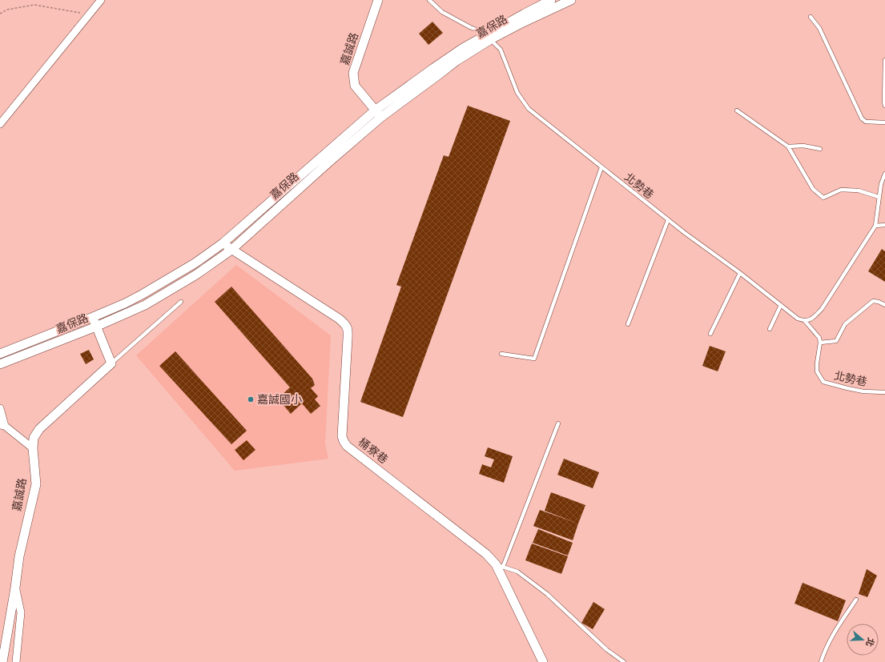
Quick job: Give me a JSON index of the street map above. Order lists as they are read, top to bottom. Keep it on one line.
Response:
{"streets":{"street":["嘉保路","嘉誠路","桶寮巷"],"lane":["北勢巷"]},"crossings":[["嘉保路","嘉誠路"],["嘉保路","北勢巷"],["嘉保路","桶寮巷"]],"places":["嘉誠國小"],"north":"right"}
